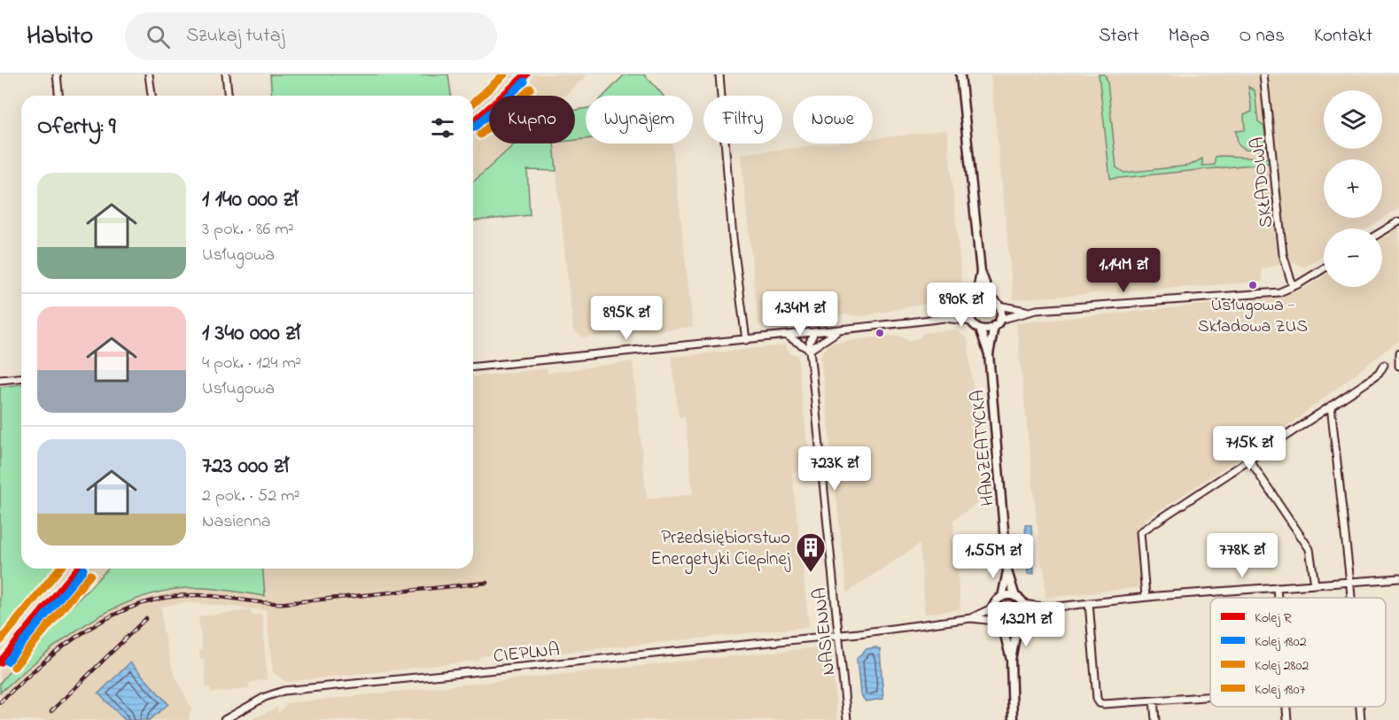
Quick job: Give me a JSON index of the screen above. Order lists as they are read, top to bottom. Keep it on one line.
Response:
{"streets":{"street":["SKŁADOWA","HANZEATYCKA","NASIENNA","CIEPLNA"]},"crossings":[["NASIENNA","CIEPLNA"]],"places":{"other":["Usługowa - Składowa ZUS"],"building":["Przedsiębiorstwo Energetyki Cieplnej"]},"lines":["rail line R","rail line 2802","rail line 1802","rail line 1807"],"legend":["Kolej R","Kolej 1802","Kolej 2802","Kolej 1807"],"page":{"header":"Habito","search":"Szukaj tutaj","nav":["Start","Mapa","O nas","Kontakt"],"map_buttons":["+","−"],"chip":["Kupno","Wynajem","Filtry","Nowe"],"heading":"Oferty: 9","list":[{"name":"1 140 000 zł","note":"3 pok. · 86 m² · Usługowa"},{"name":"1 340 000 zł","note":"4 pok. · 124 m² · Usługowa"},{"name":"723 000 zł","note":"2 pok. · 52 m² · Nasienna"}],"price":["1.14M zł","890K zł","1.34M zł","895K zł","715K zł","723K zł","778K zł","1.55M zł","1.32M zł"]}}
